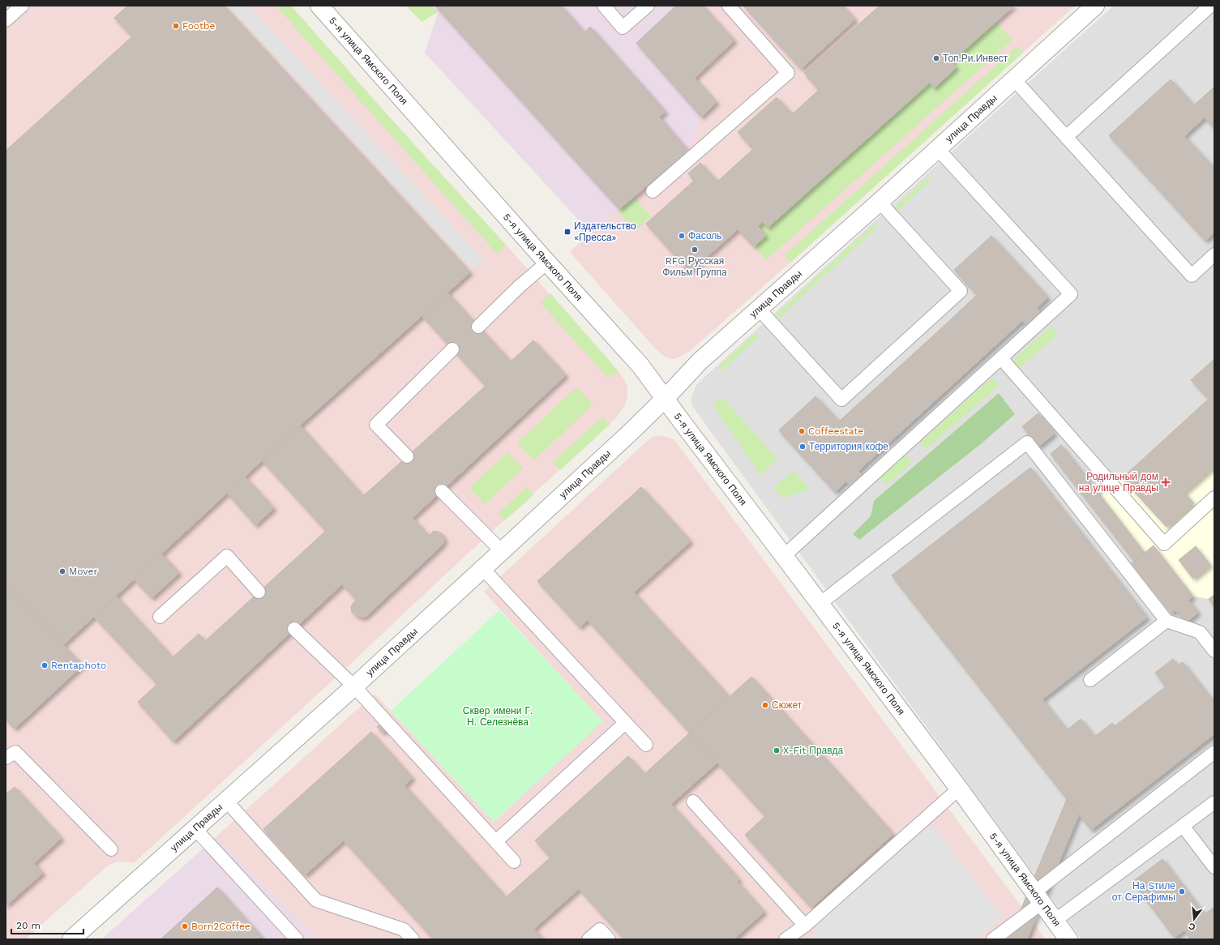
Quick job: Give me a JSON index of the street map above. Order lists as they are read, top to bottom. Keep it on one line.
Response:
{"streets":{"street":["5-я улица Ямского Поля","улица Правды"]},"crossings":[["5-я улица Ямского Поля","улица Правды"]],"parks":["Сквер имени Г. Н. Селезнёва"],"places":{"other":["Footbe","Топ.Ри.Инвест","Фасоль","RFG Русская Фильм Группа","Coffeestate","Территория кофе","Mover","Rentaphoto","Сюжет","X-Fit Правда","На Sтиле от Серафимы","Born2Coffee"],"transit":["Издательство «Пресса»"],"health":["Родильный дом на улице Правды"]},"scale_bar":"20 m","north":"bottom"}
